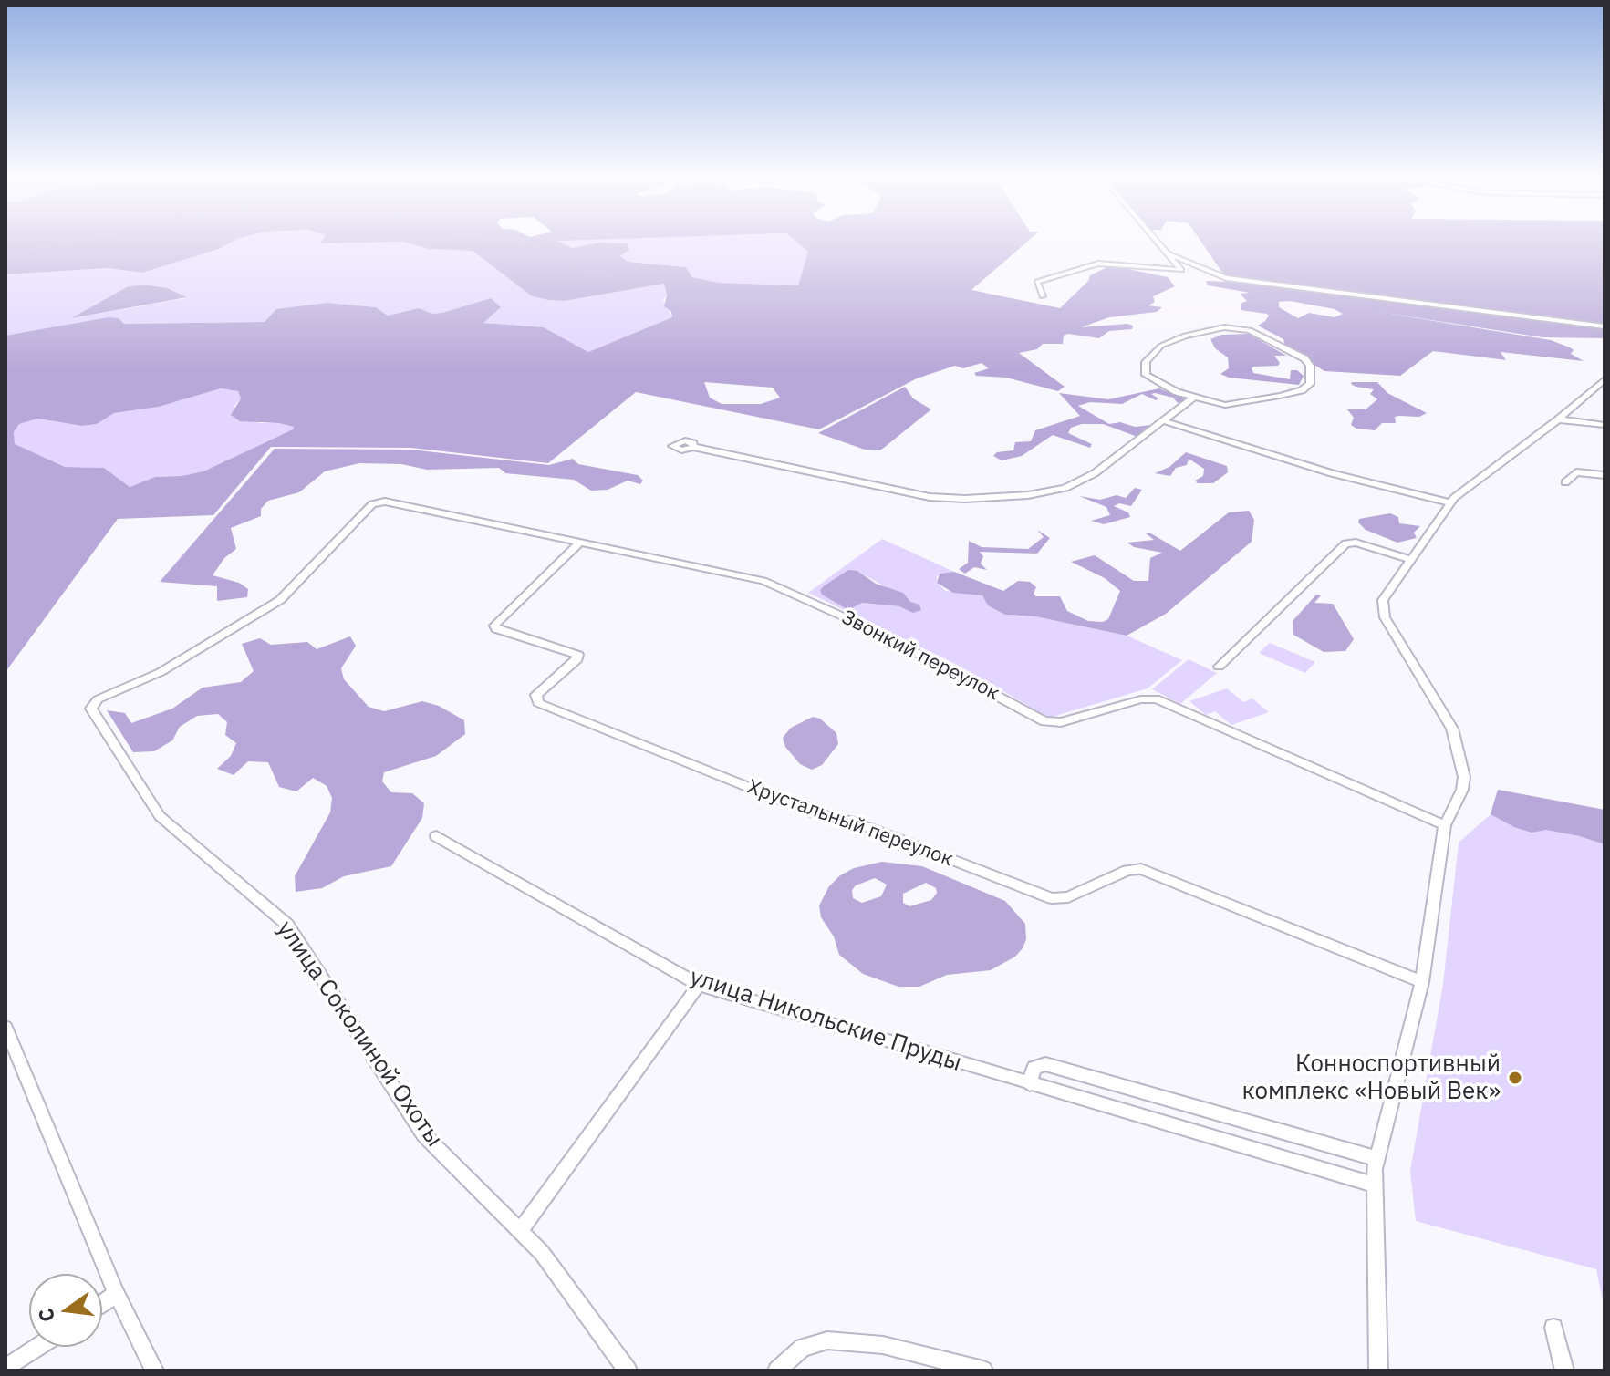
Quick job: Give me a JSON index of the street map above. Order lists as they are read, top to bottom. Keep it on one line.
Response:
{"streets":{"street":["Звонкий переулок","Хрустальный переулок","улица Никольские Пруды","улица Соколиной Охоты"]},"crossings":[["Звонкий переулок","Хрустальный переулок"],["Звонкий переулок","улица Соколиной Охоты"]],"places":["Конноспортивный комплекс «Новый Век»"],"north":"left"}
